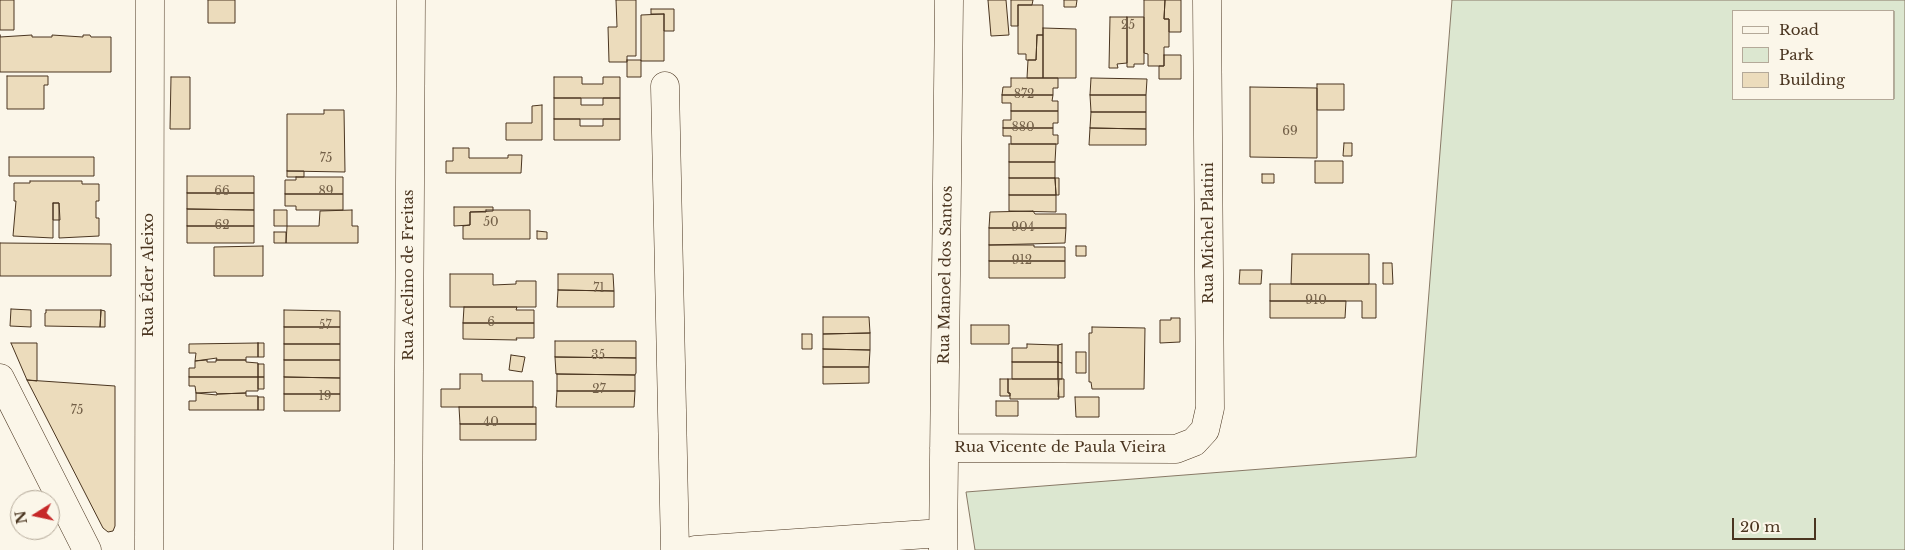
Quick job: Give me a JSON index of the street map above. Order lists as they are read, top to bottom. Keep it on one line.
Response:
{"streets":{"street":["Rua Michel Platini","Rua Éder Aleixo","Rua Acelino de Freitas","Rua Manoel dos Santos","Rua Vicente de Paula Vieira"]},"crossings":[["Rua Michel Platini","Rua Vicente de Paula Vieira"],["Rua Manoel dos Santos","Rua Vicente de Paula Vieira"]],"house_numbers":["25","872","880","69","75","66","89","50","62","904","912","71","910","6","57","35","27","19","75","40"],"legend":["Road","Park","Building"],"scale_bar":"20 m","north":"left"}
